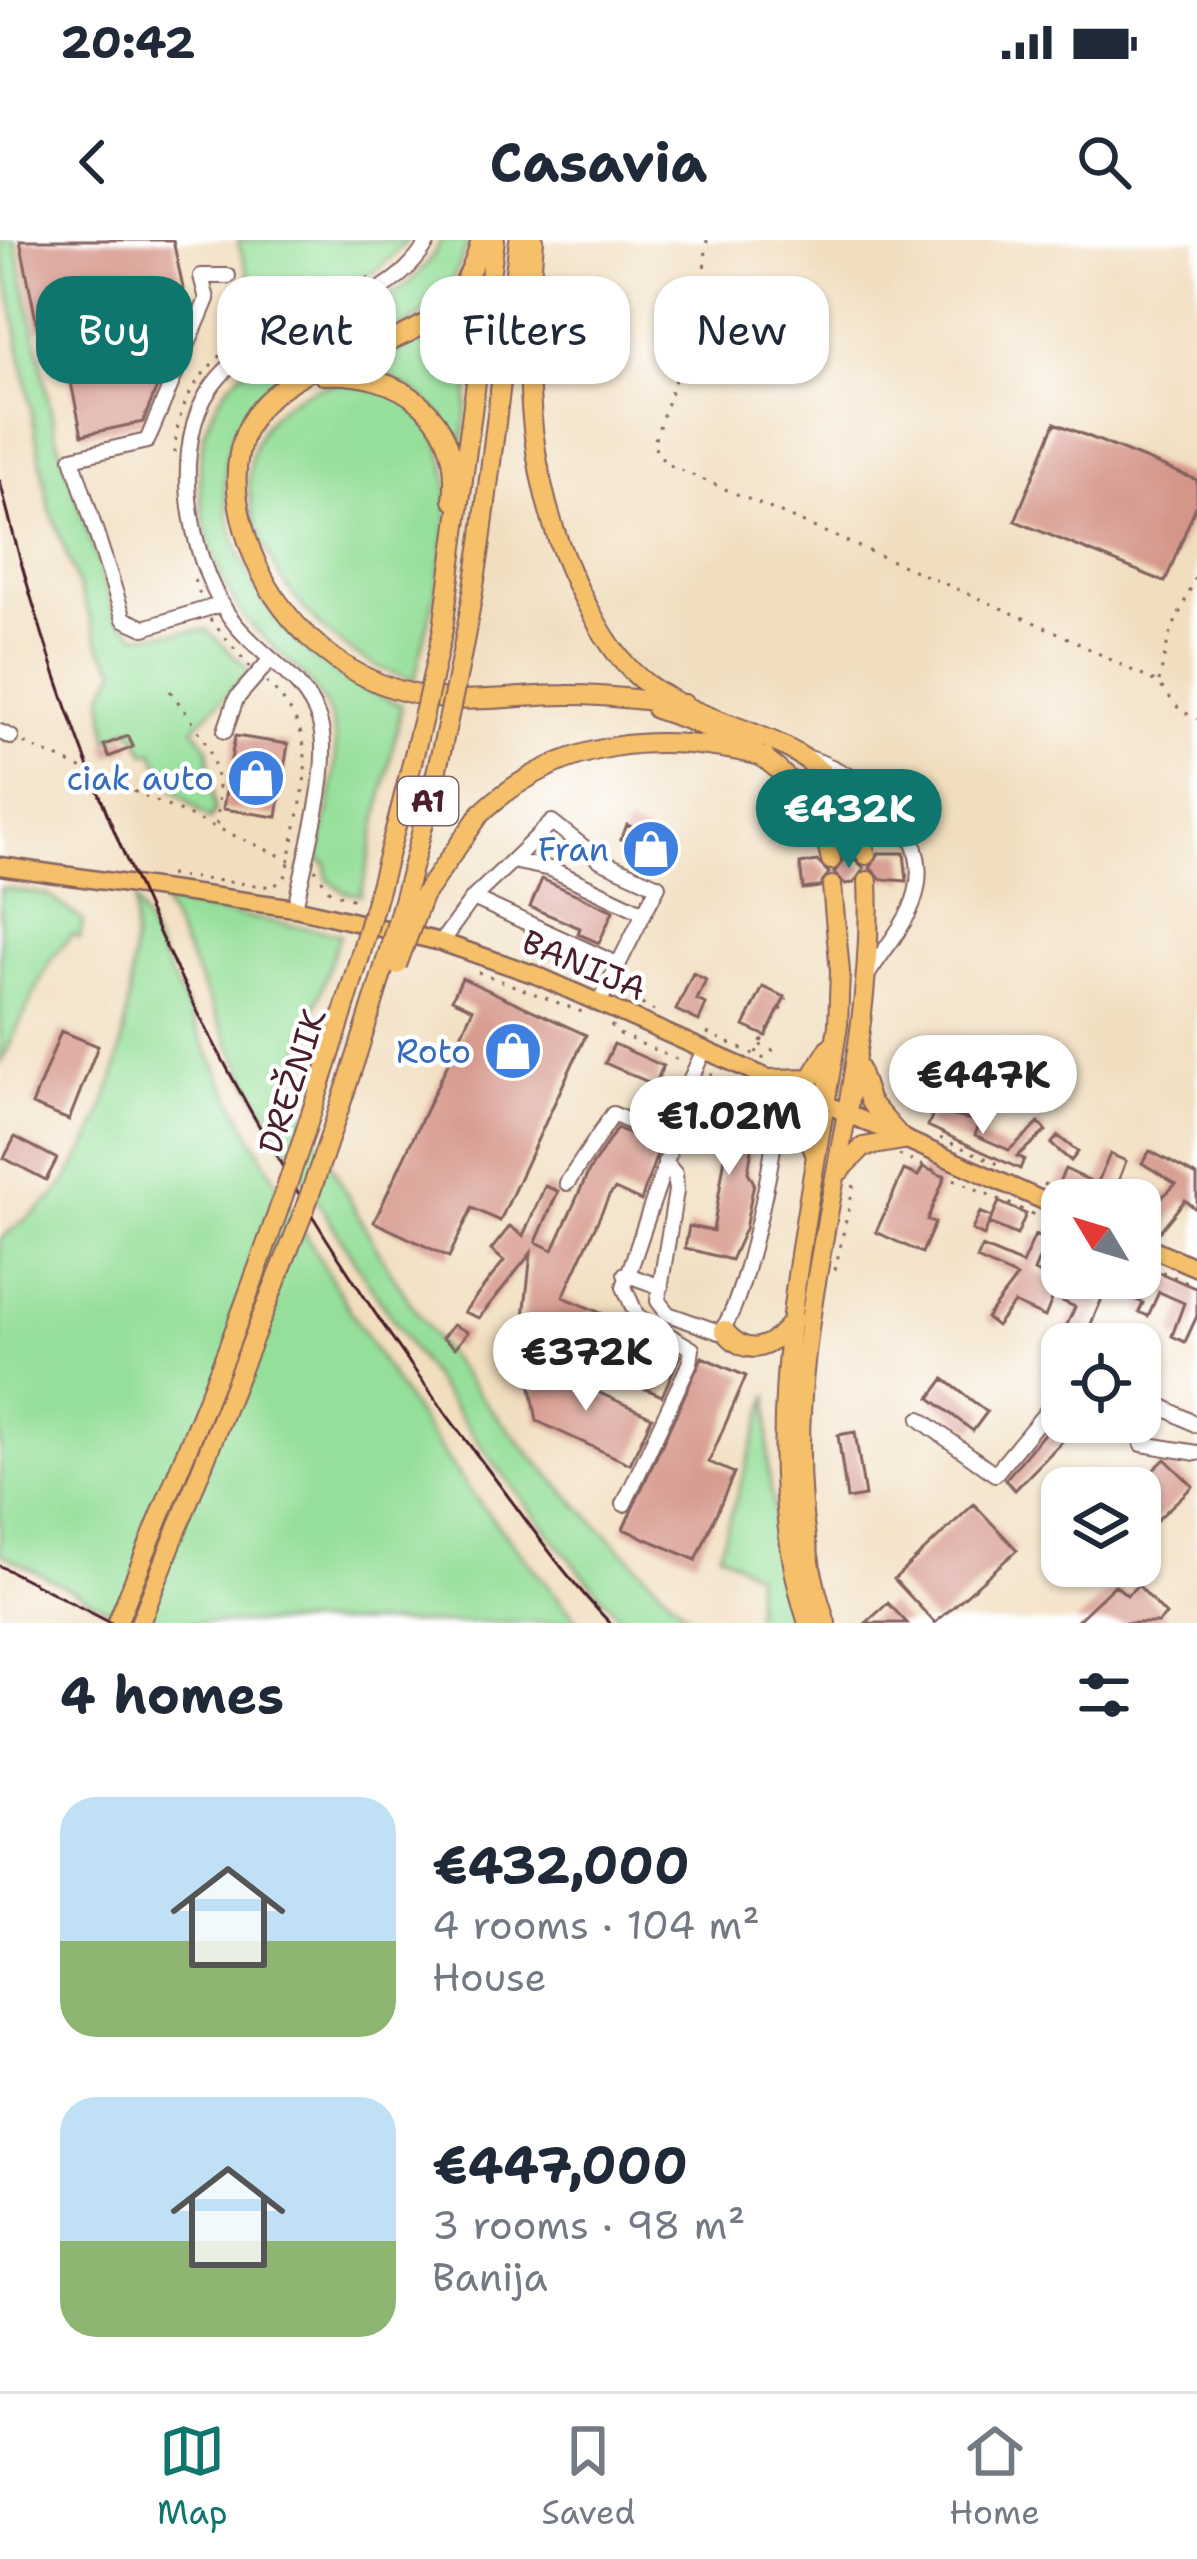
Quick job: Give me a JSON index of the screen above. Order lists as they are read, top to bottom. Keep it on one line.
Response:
{"streets":{"highway":["A1","DREŽNIK"],"main road":["BANIJA"]},"crossings":[["A1","DREŽNIK"]],"places":{"shop":["ciak auto","Fran","Roto"]},"north":"top left","page":{"status":"20:42","header":"Casavia","chip":["Buy","Rent","Filters","New"],"price":["€432K","€447K","€1.02M","€372K"],"heading":"4 homes","list":[{"name":"€432,000","note":"4 rooms · 104 m² · House"},{"name":"€447,000","note":"3 rooms · 98 m² · Banija"}],"tabs":["Map","Saved","Home"]}}
